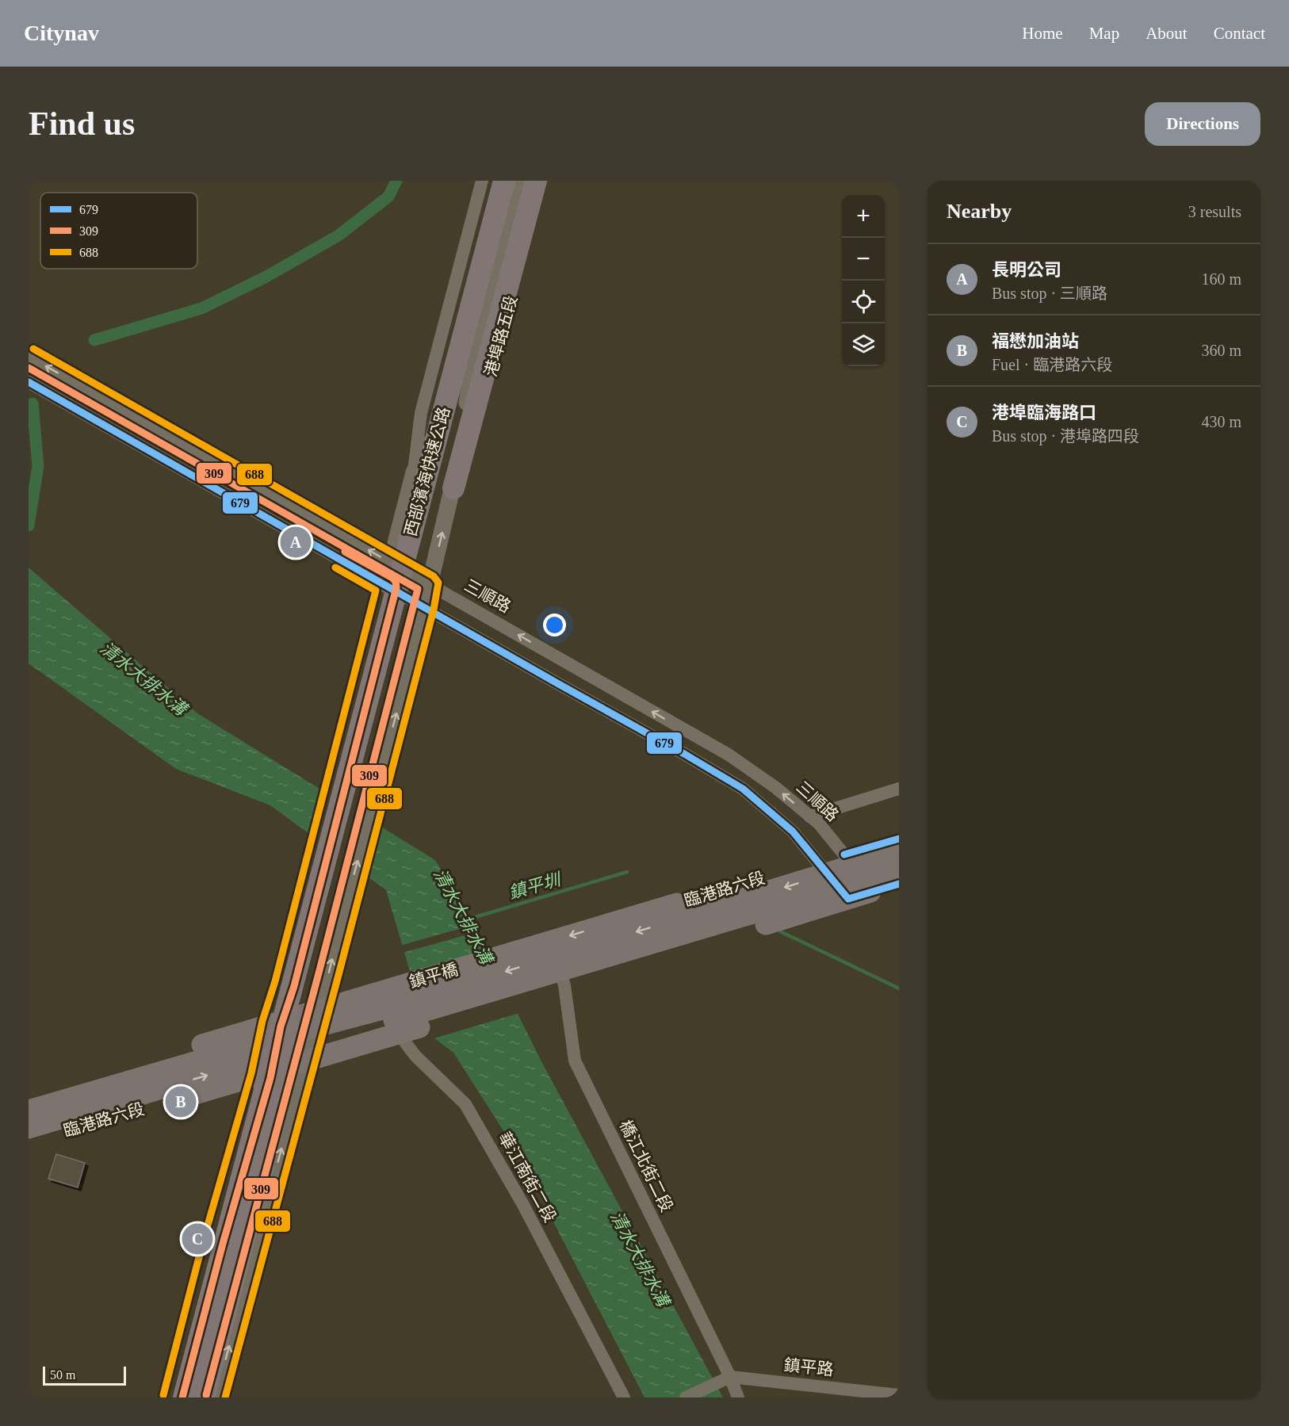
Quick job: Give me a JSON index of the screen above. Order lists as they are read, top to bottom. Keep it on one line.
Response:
{"streets":{"highway":["西部濱海快速公路"],"main road":["臨港路六段","鎮平橋"],"street":["港埠路五段","三順路","橋江北街二段","華江南街二段","鎮平路"]},"crossings":[["港埠路五段","西部濱海快速公路"],["港埠路五段","三順路"],["港埠路五段","臨港路六段"],["三順路","臨港路六段"],["臨港路六段","鎮平橋"],["臨港路六段","橋江北街二段"],["臨港路六段","華江南街二段"],["鎮平橋","橋江北街二段"],["鎮平橋","華江南街二段"],["橋江北街二段","鎮平路"]],"water":["清水大排水溝","鎮平圳"],"lines":["transit line 688","transit line 309","transit line 679"],"legend":["679","309","688"],"scale_bar":"50 m","page":{"header":"Citynav","nav":["Home","Map","About","Contact"],"buttons":"Directions","title":"Find us","heading":["Nearby","3 results"],"map_buttons":["+","−"],"list":[{"mark":"A","name":"長明公司","note":"Bus stop · 三順路","value":"160 m"},{"mark":"B","name":"福懋加油站","note":"Fuel · 臨港路六段","value":"360 m"},{"mark":"C","name":"港埠臨海路口","note":"Bus stop · 港埠路四段","value":"430 m"}],"pins":["A","B","C"],"scale":"50 m"}}
